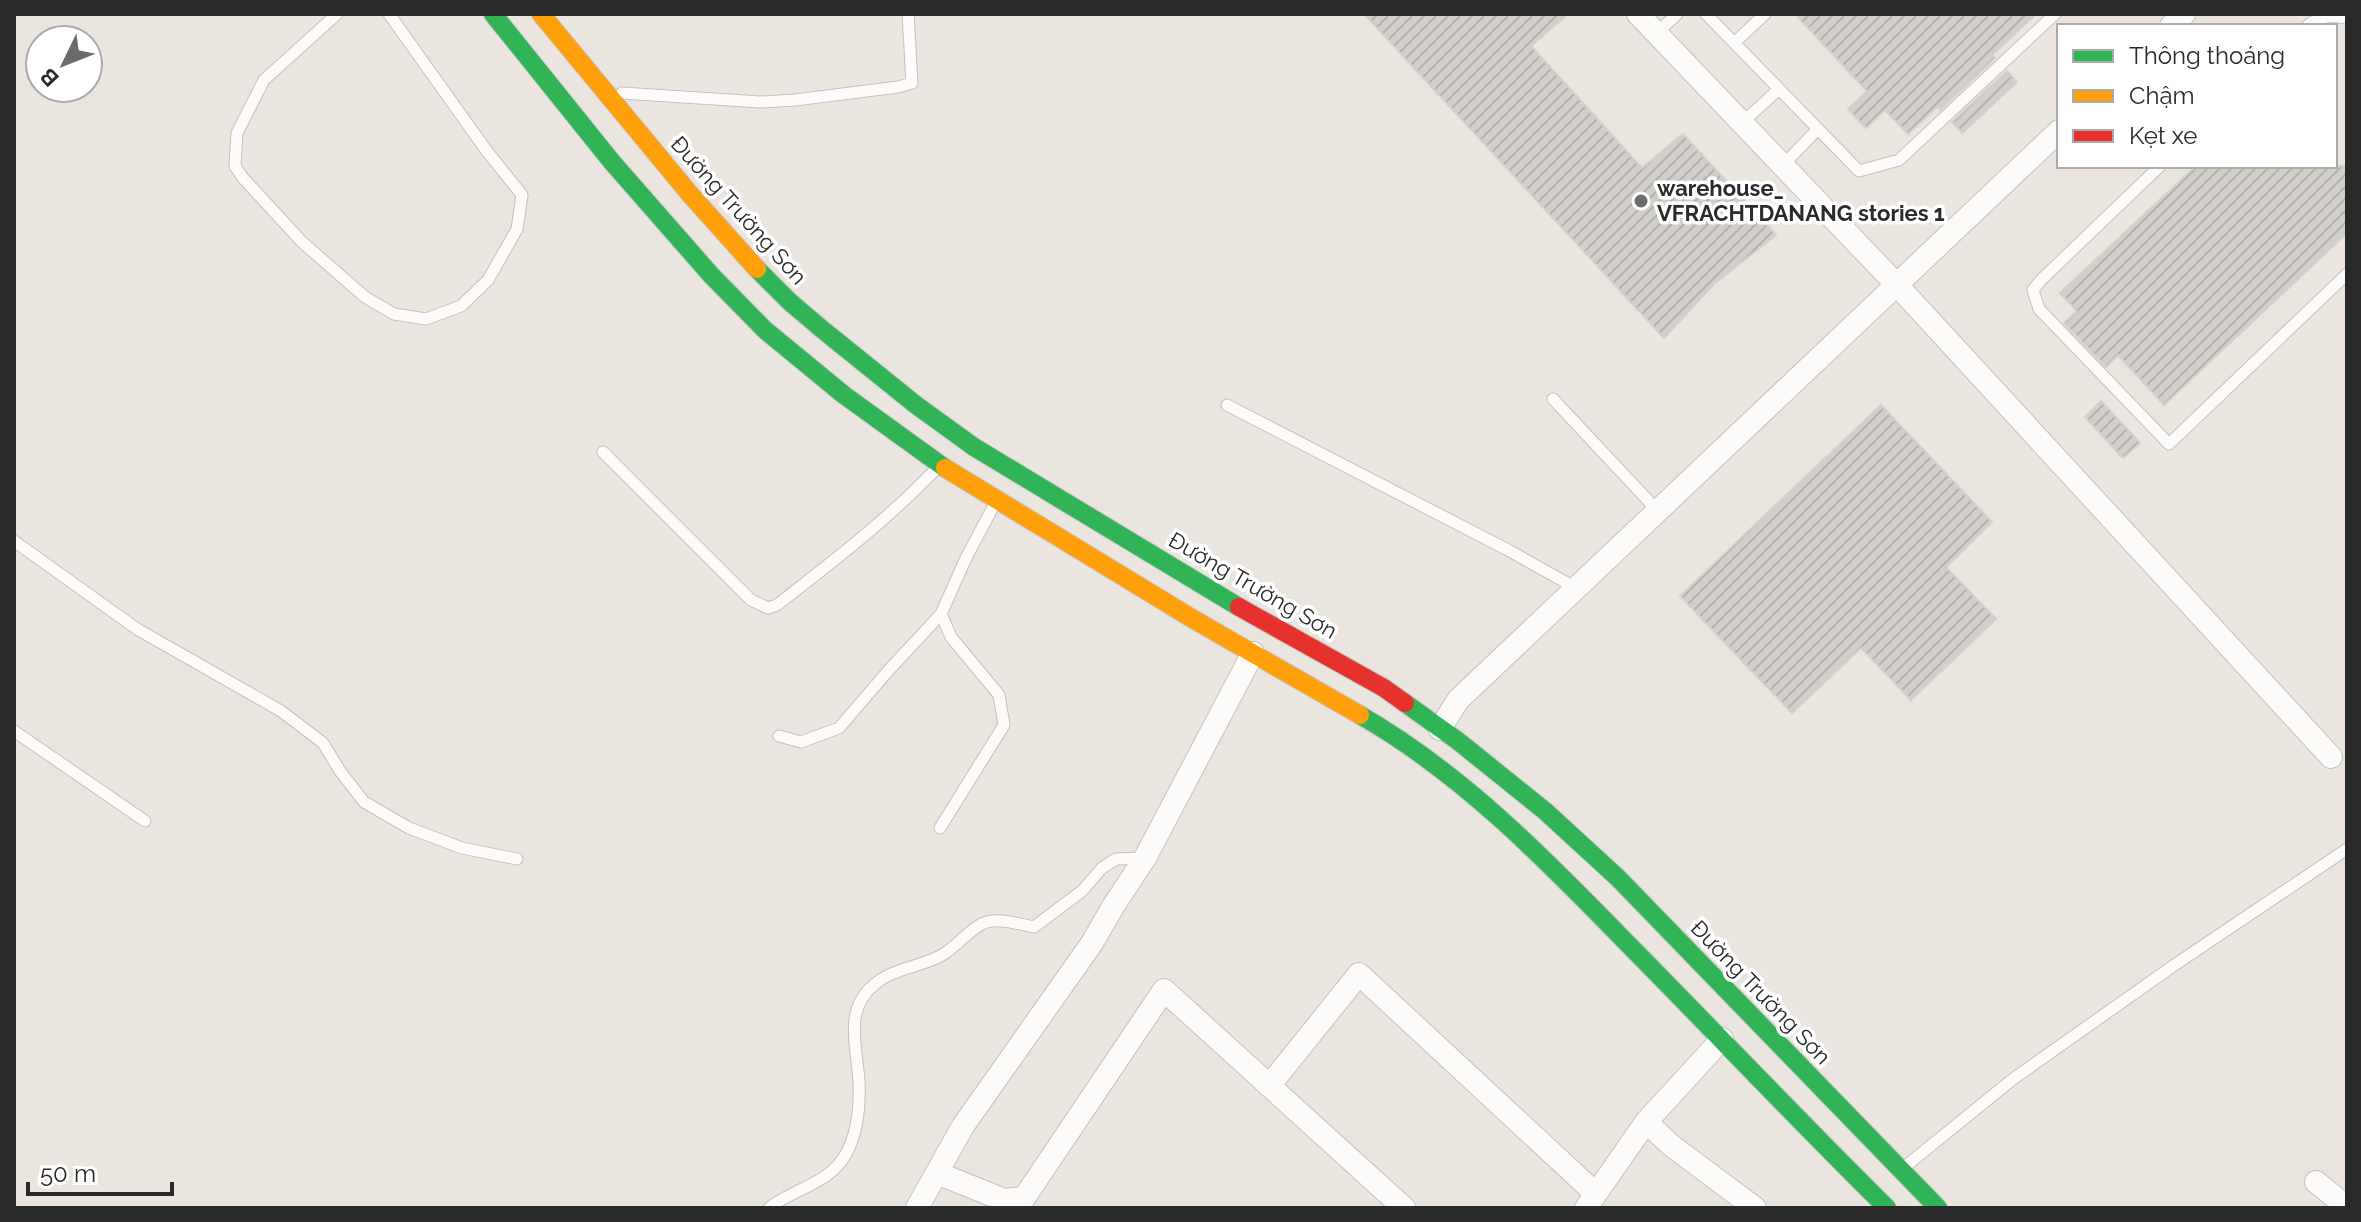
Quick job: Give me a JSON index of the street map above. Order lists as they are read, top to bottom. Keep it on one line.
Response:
{"streets":{"highway":["Đường Trường Sơn"]},"places":["warehouse_ VFRACHTDANANG stories 1"],"legend":["Thông thoáng","Chậm","Kẹt xe"],"scale_bar":"50 m","north":"bottom left"}
